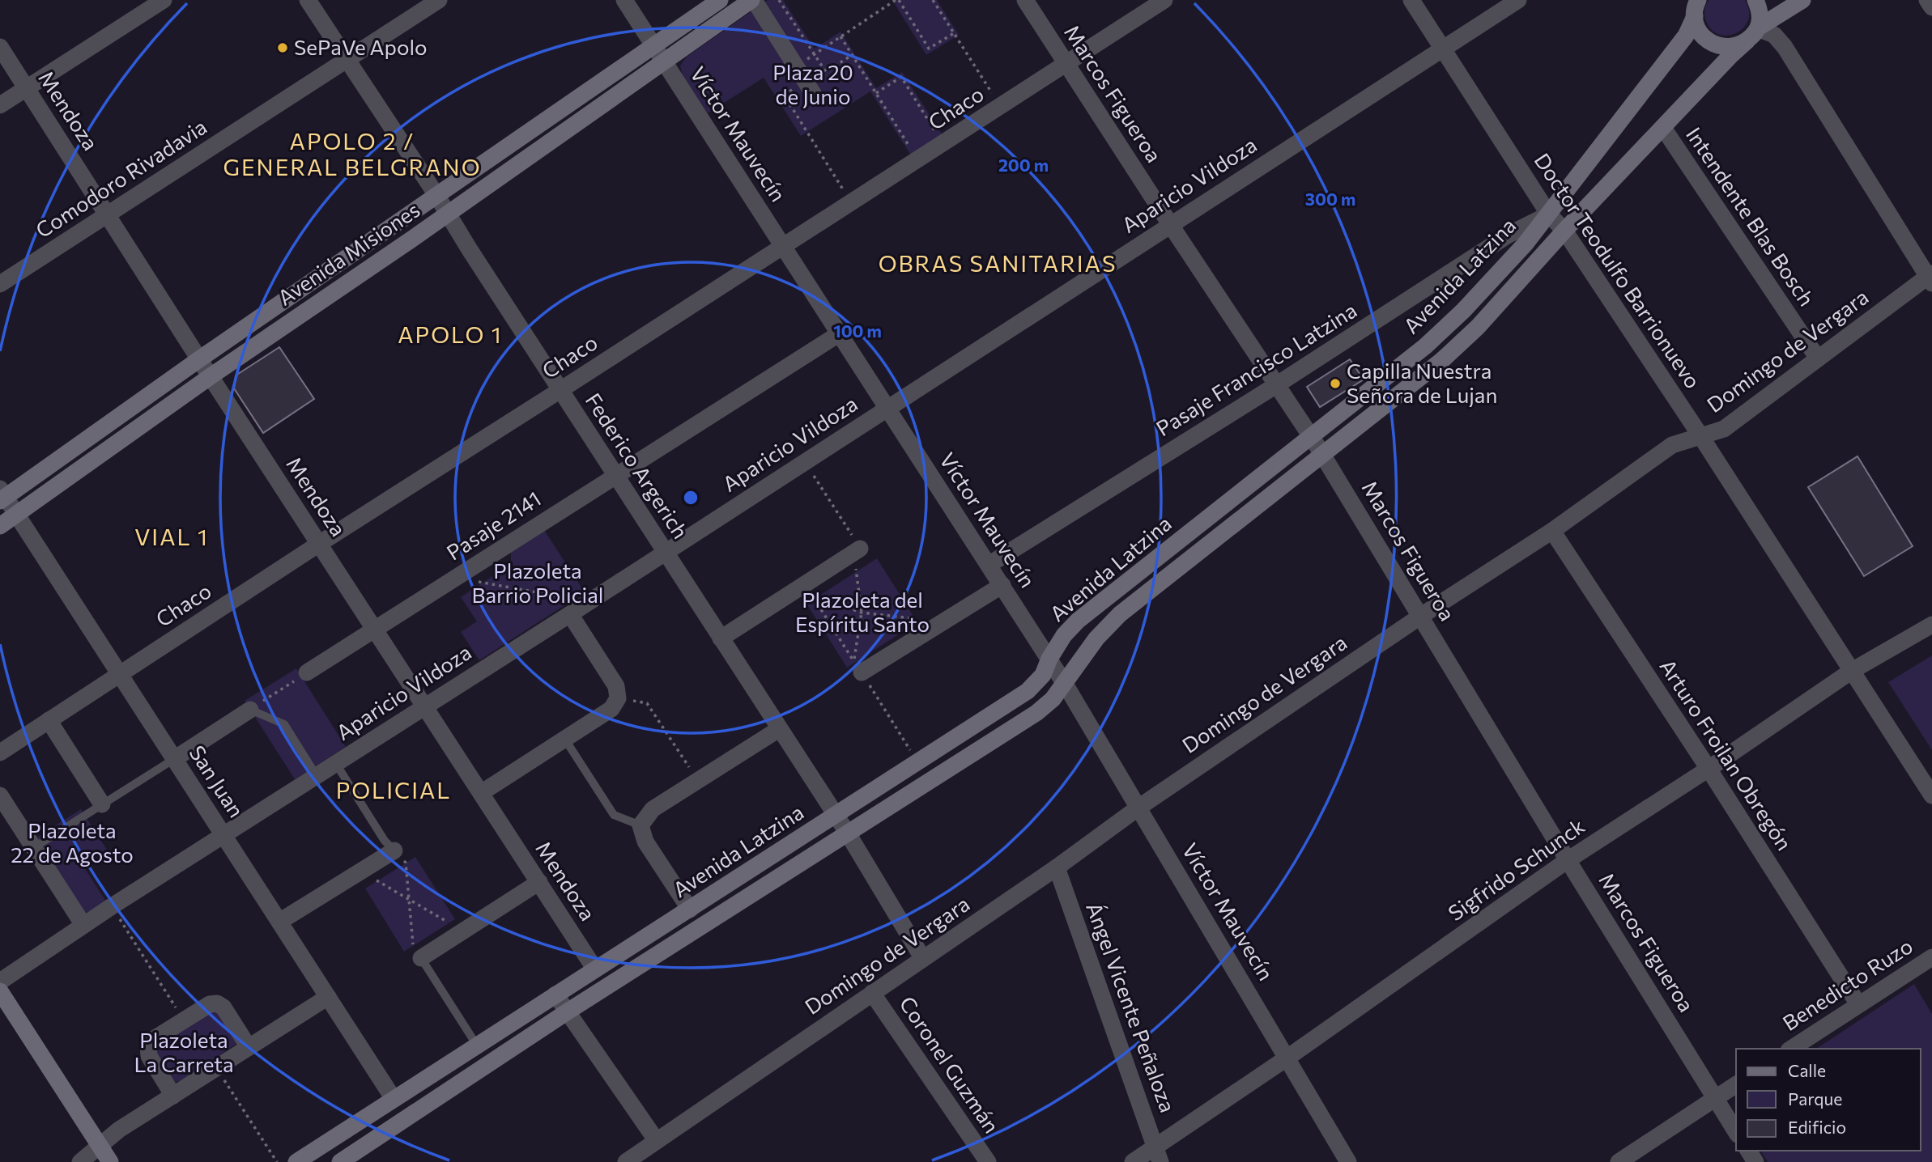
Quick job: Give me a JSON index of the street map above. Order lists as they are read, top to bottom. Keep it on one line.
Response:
{"streets":{"street":["Marcos Figueroa","Chaco","Mendoza","Víctor Mauvecín","Comodoro Rivadavia","Aparicio Vildoza","Intendente Blas Bosch","Avenida Misiones","Doctor Teodulfo Barrionuevo","Avenida Latzina","Domingo de Vergara","Pasaje Francisco Latzina","Federico Argerich","Pasaje 2141","Arturo Froilan Obregón","San Juan","Sigfrido Schunck","Benedicto Ruzo","Ángel Vicente Peñaloza","Coronel Guzmán"]},"crossings":[["Marcos Figueroa","Chaco"],["Marcos Figueroa","Aparicio Vildoza"],["Marcos Figueroa","Avenida Latzina"],["Marcos Figueroa","Domingo de Vergara"],["Marcos Figueroa","Pasaje Francisco Latzina"],["Marcos Figueroa","Sigfrido Schunck"],["Chaco","Mendoza"],["Chaco","Víctor Mauvecín"],["Chaco","Federico Argerich"],["Chaco","San Juan"],["Mendoza","Comodoro Rivadavia"],["Mendoza","Aparicio Vildoza"],["Mendoza","Avenida Misiones"],["Mendoza","Avenida Latzina"],["Mendoza","Pasaje 2141"],["Víctor Mauvecín","Aparicio Vildoza"],["Víctor Mauvecín","Avenida Misiones"],["Víctor Mauvecín","Avenida Latzina"],["Víctor Mauvecín","Domingo de Vergara"],["Víctor Mauvecín","Pasaje Francisco Latzina"],["Víctor Mauvecín","Pasaje 2141"],["Víctor Mauvecín","Sigfrido Schunck"],["Comodoro Rivadavia","Federico Argerich"],["Aparicio Vildoza","Doctor Teodulfo Barrionuevo"],["Aparicio Vildoza","Federico Argerich"],["Aparicio Vildoza","San Juan"],["Intendente Blas Bosch","Avenida Latzina"],["Intendente Blas Bosch","Domingo de Vergara"],["Avenida Misiones","Federico Argerich"],["Avenida Misiones","San Juan"],["Doctor Teodulfo Barrionuevo","Avenida Latzina"],["Doctor Teodulfo Barrionuevo","Domingo de Vergara"],["Doctor Teodulfo Barrionuevo","Pasaje Francisco Latzina"],["Doctor Teodulfo Barrionuevo","Sigfrido Schunck"],["Avenida Latzina","Pasaje Francisco Latzina"],["Avenida Latzina","Federico Argerich"],["Avenida Latzina","San Juan"],["Domingo de Vergara","Federico Argerich"],["Domingo de Vergara","Arturo Froilan Obregón"],["Domingo de Vergara","Ángel Vicente Peñaloza"],["Domingo de Vergara","Coronel Guzmán"],["Federico Argerich","Pasaje 2141"],["Arturo Froilan Obregón","Sigfrido Schunck"],["Arturo Froilan Obregón","Benedicto Ruzo"],["Sigfrido Schunck","Ángel Vicente Peñaloza"]],"districts":["APOLO 2 / GENERAL BELGRANO","OBRAS SANITARIAS","APOLO 1","VIAL 1","POLICIAL"],"parks":["Plaza 20 de Junio","Plazoleta Barrio Policial","Plazoleta del Espíritu Santo","Plazoleta 22 de Agosto","Plazoleta La Carreta"],"places":["SePaVe Apolo","Capilla Nuestra Señora de Lujan"],"legend":["Calle","Parque","Edificio"],"rings":["200 m","300 m","100 m"]}
